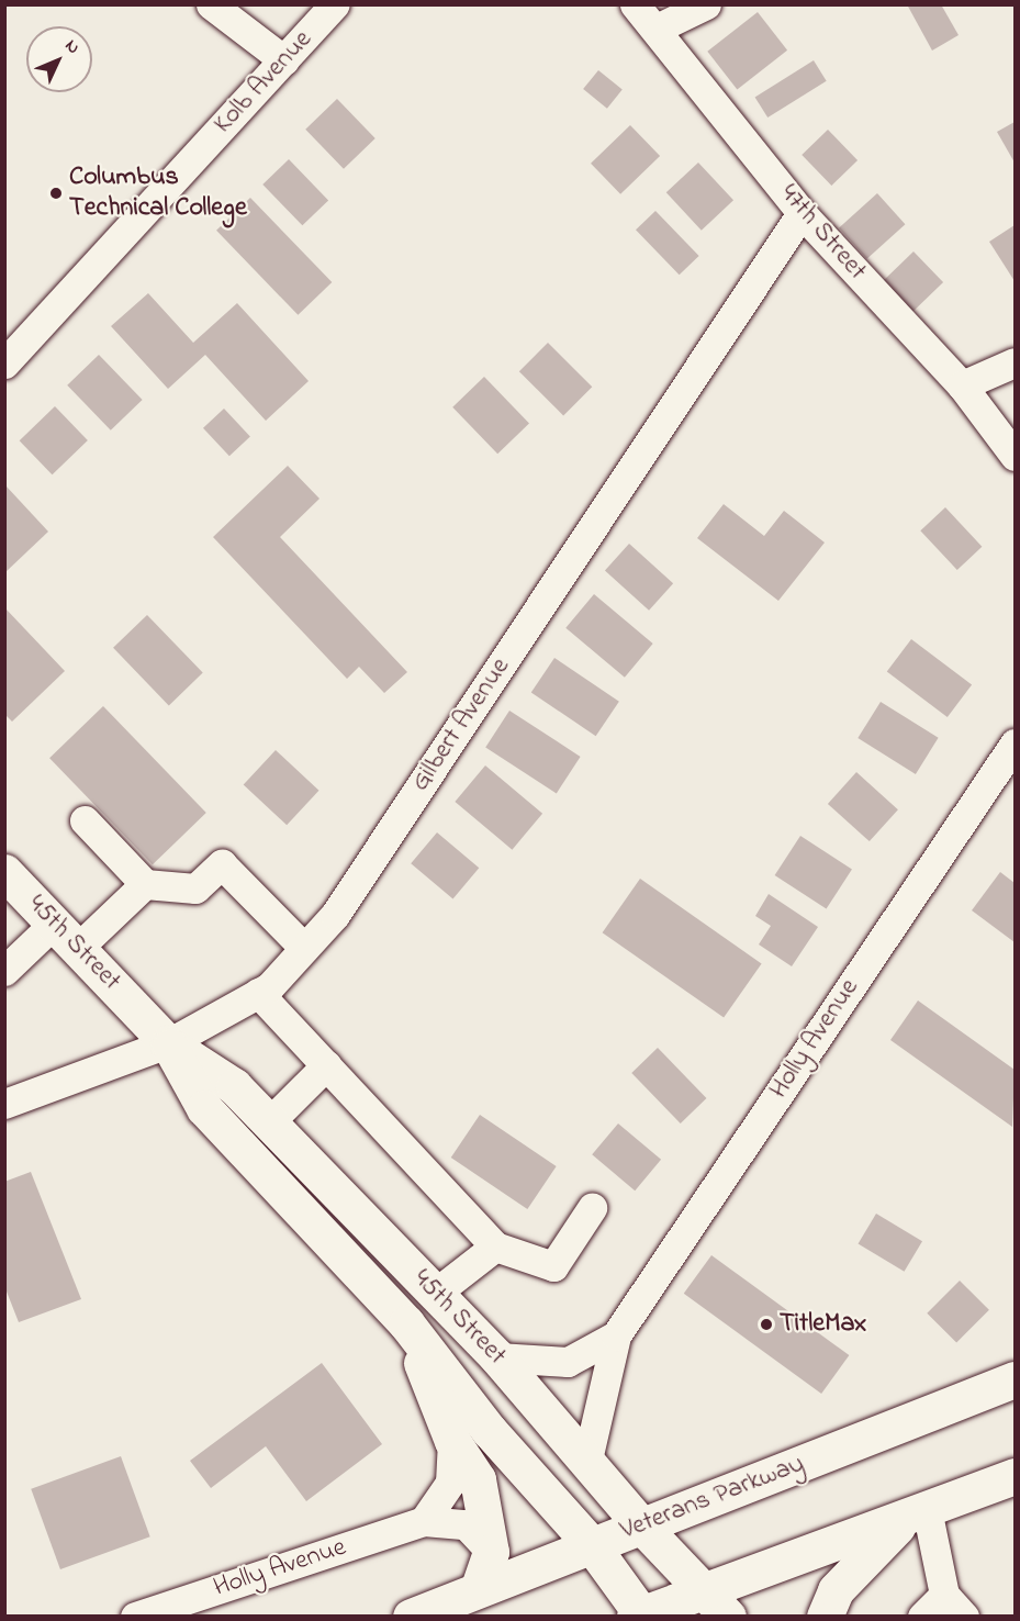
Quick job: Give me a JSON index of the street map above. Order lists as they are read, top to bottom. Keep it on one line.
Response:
{"streets":{"main road":["45th Street","Veterans Parkway"],"street":["Kolb Avenue","47th Street","Gilbert Avenue","Holly Avenue"]},"crossings":[["47th Street","Gilbert Avenue"],["Gilbert Avenue","45th Street"],["45th Street","Holly Avenue"],["45th Street","Veterans Parkway"]],"places":["Columbus Technical College","TitleMax"],"north":"top right"}
